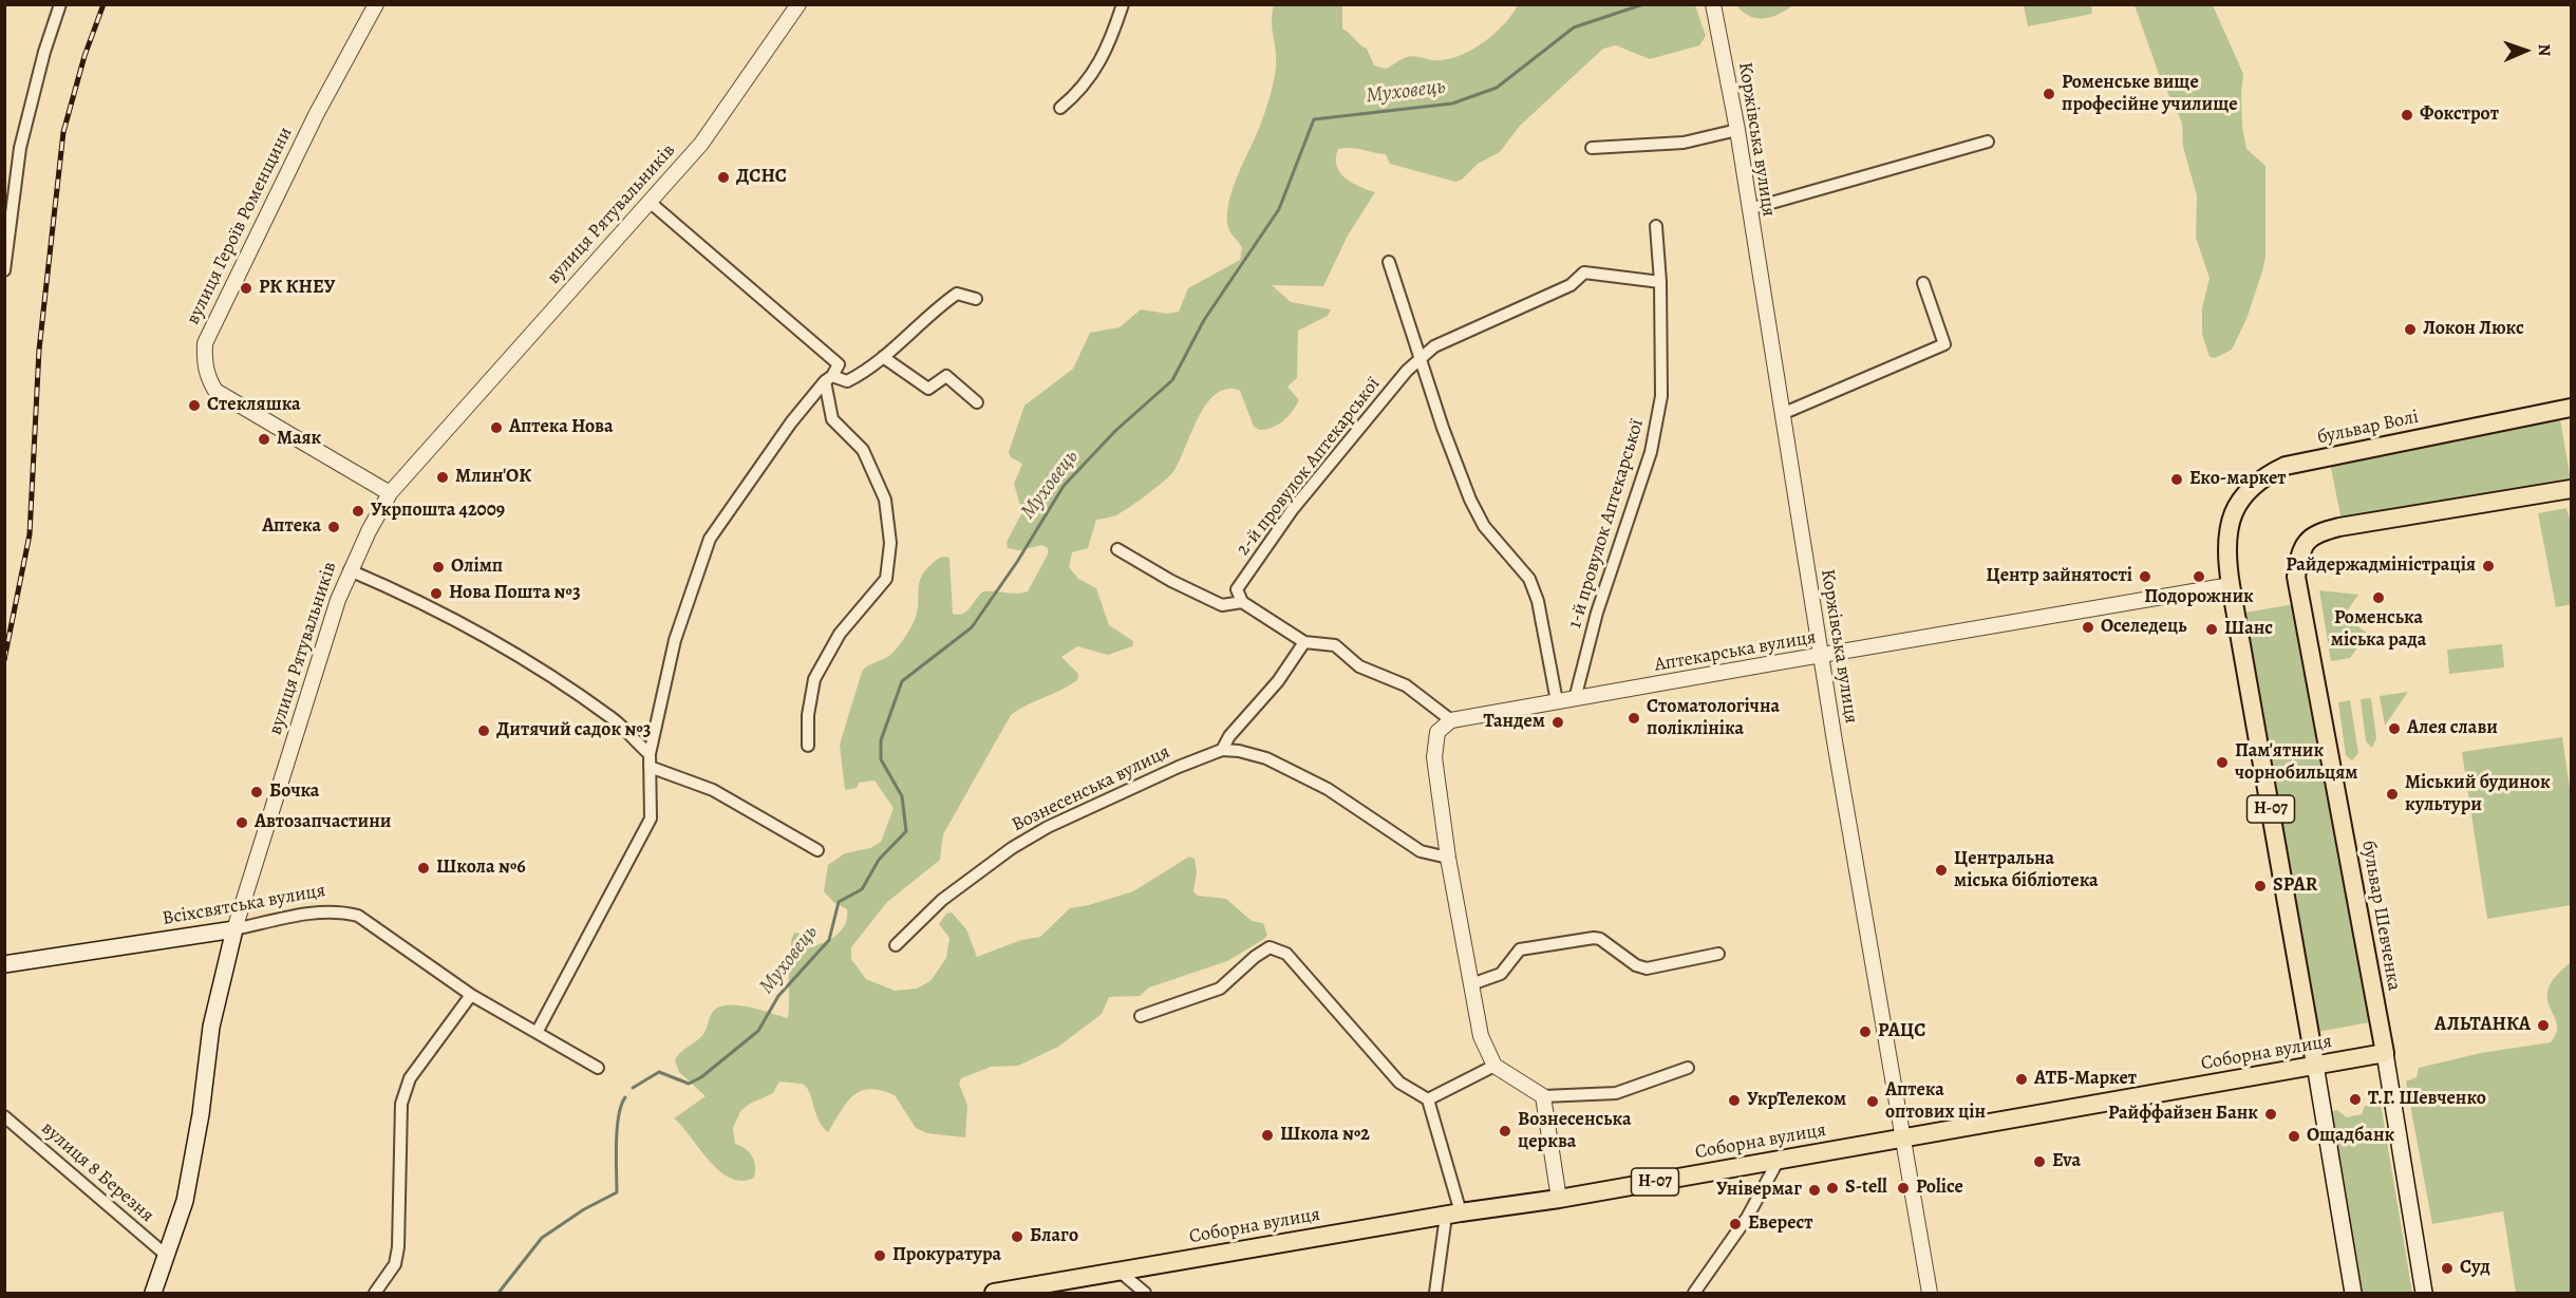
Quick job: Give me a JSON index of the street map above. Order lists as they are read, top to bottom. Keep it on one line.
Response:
{"streets":{"main road":["вулиця Рятувальників","бульвар Волі","Н-07","Всіхсвятська вулиця","бульвар Шевченка","Соборна вулиця"],"street":["Коржівська вулиця","вулиця Героїв Роменщини","2-й провулок Аптекарської","1-й провулок Аптекарської","Аптекарська вулиця","Вознесенська вулиця","вулиця 8 Березня"]},"crossings":[["Коржівська вулиця","Аптекарська вулиця"],["Коржівська вулиця","Соборна вулиця"],["вулиця Рятувальників","вулиця Героїв Роменщини"],["вулиця Рятувальників","Всіхсвятська вулиця"],["вулиця Рятувальників","вулиця 8 Березня"],["бульвар Волі","Аптекарська вулиця"],["бульвар Волі","Н-07"],["1-й провулок Аптекарської","Аптекарська вулиця"],["Аптекарська вулиця","Н-07"],["Н-07","Соборна вулиця"],["бульвар Шевченка","Соборна вулиця"]],"water":["Муховець"],"places":["Роменське вище професійне училище","Фокстрот","ДСНС","РК КНЕУ","Локон Люкс","Стекляшка","Аптека Нова","Маяк","Млин'ОК","Еко-маркет","Укрпошта 42009","Аптека","Райдержадміністрація","Олімп","Центр зайнятості","Подорожник","Нова Пошта №3","Роменська міська рада","Оселедець","Шанс","Стоматологічна поліклініка","Тандем","Алея слави","Дитячий садок №3","Пам'ятник чорнобильцям","Бочка","Міський будинок культури","Автозапчастини","Школа №6","Центральна міська бібліотека","SPAR","АЛЬТАНКА","РАЦС","АТБ-Маркет","Т.Г. Шевченко","УкрТелеком","Аптека оптових цін","Райффайзен Банк","Вознесенська церква","Школа №2","Ощадбанк","Eva","S-tell","Police","Універмаг","Еверест","Благо","Прокуратура","Суд"],"north":"right"}
